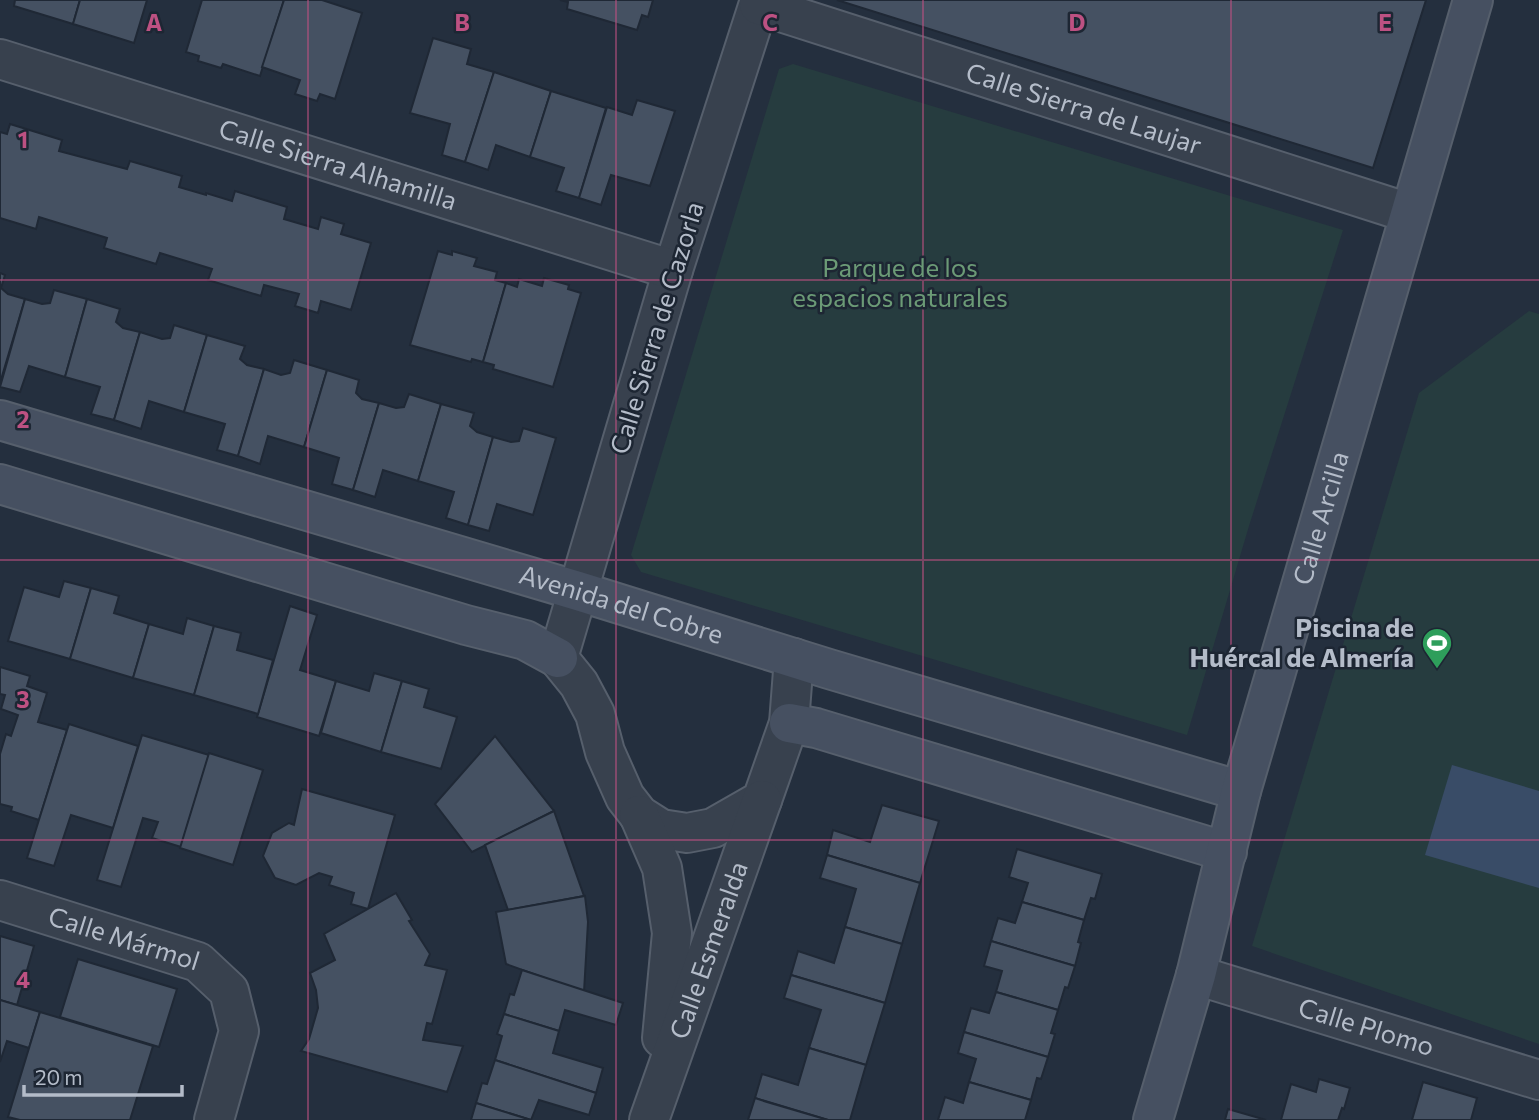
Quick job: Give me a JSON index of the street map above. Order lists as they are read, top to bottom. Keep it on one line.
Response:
{"streets":{"street":["Calle Sierra de Laujar","Calle Sierra Alhamilla","Calle Sierra de Cazorla","Calle Arcilla","Avenida del Cobre","Calle Mármol","Calle Esmeralda","Calle Plomo"]},"crossings":[["Calle Sierra de Laujar","Calle Sierra de Cazorla"],["Calle Sierra de Laujar","Calle Arcilla"],["Calle Sierra Alhamilla","Calle Sierra de Cazorla"],["Calle Sierra de Cazorla","Avenida del Cobre"],["Calle Sierra de Cazorla","Calle Esmeralda"],["Calle Arcilla","Avenida del Cobre"],["Calle Arcilla","Calle Plomo"],["Avenida del Cobre","Calle Esmeralda"]],"parks":["Parque de los espacios naturales"],"places":{"sports":["Piscina de Huércal de Almería"]},"scale_bar":"20 m","grid":{"columns":["A","B","C","D","E"],"rows":["1","2","3","4"]}}
